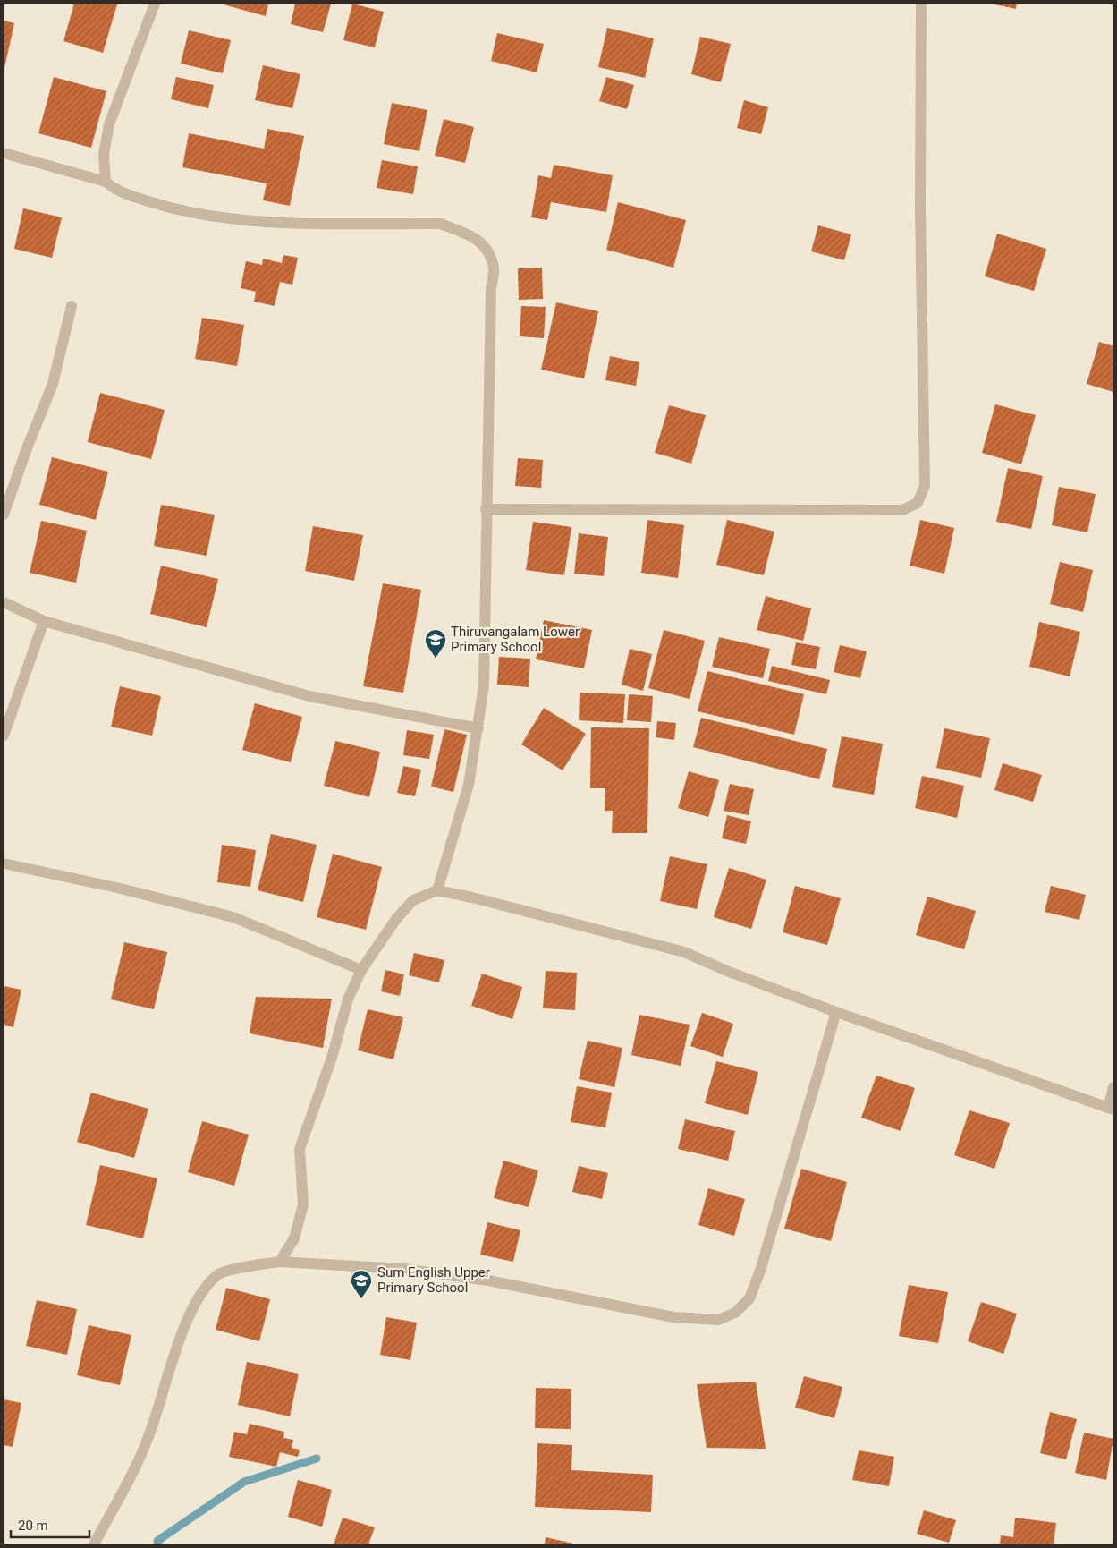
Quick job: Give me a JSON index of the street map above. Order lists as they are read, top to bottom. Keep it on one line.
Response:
{"places":{"school or university":["Thiruvangalam Lower Primary School","Sum English Upper Primary School"]},"scale_bar":"20 m"}
